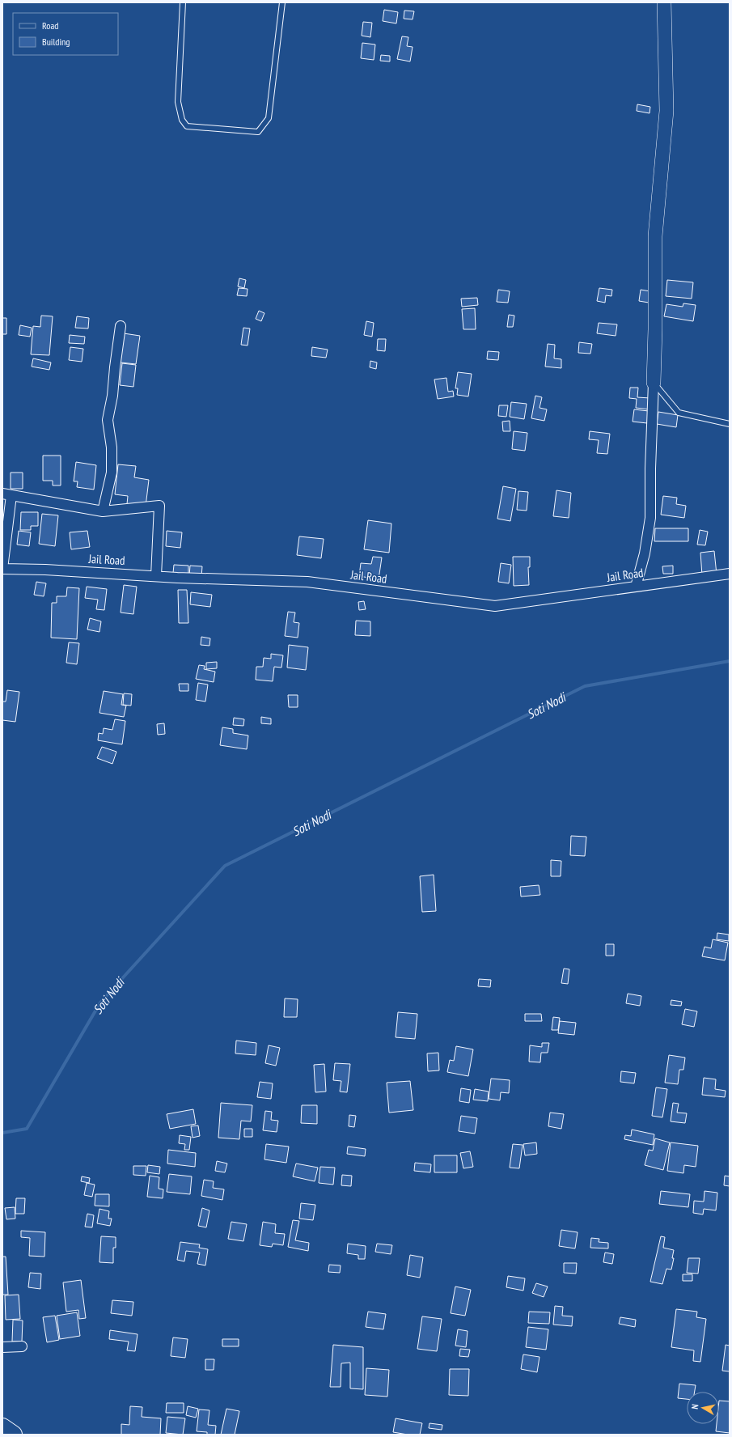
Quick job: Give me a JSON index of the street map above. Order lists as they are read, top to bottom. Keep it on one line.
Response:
{"streets":{"street":["Jail Road"]},"water":["Soti Nodi"],"legend":["Road","Building"],"north":"left"}
